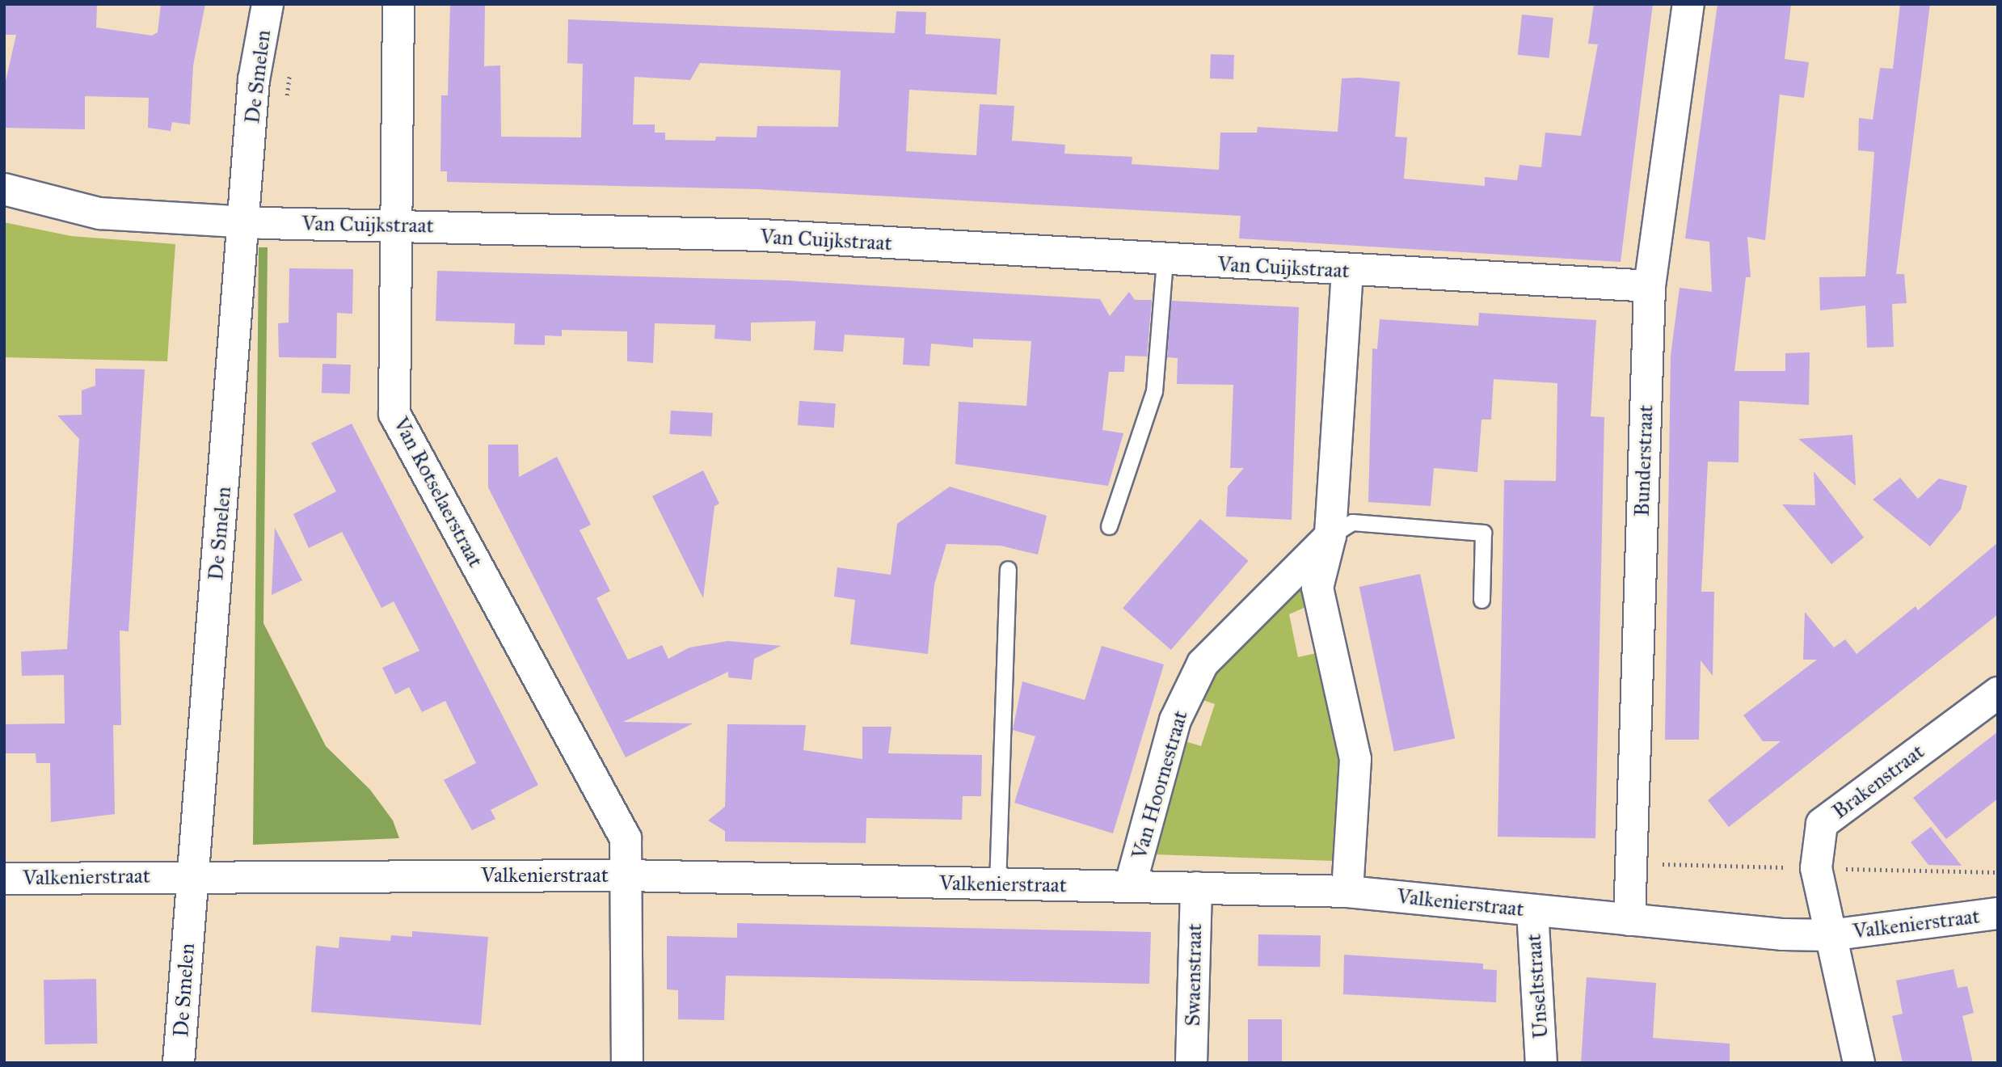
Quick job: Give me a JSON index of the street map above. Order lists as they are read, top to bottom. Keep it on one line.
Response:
{"streets":{"street":["De Smelen","Van Cuijkstraat","Bunderstraat","Van Rotselaerstraat","Brakenstraat","Van Hoornestraat","Valkenierstraat","Swaenstraat","Unseltstraat"]},"crossings":[["De Smelen","Van Cuijkstraat"],["De Smelen","Valkenierstraat"],["Van Cuijkstraat","Bunderstraat"],["Van Cuijkstraat","Van Rotselaerstraat"],["Bunderstraat","Valkenierstraat"],["Van Rotselaerstraat","Valkenierstraat"],["Brakenstraat","Valkenierstraat"],["Van Hoornestraat","Valkenierstraat"],["Valkenierstraat","Swaenstraat"],["Valkenierstraat","Unseltstraat"]]}
